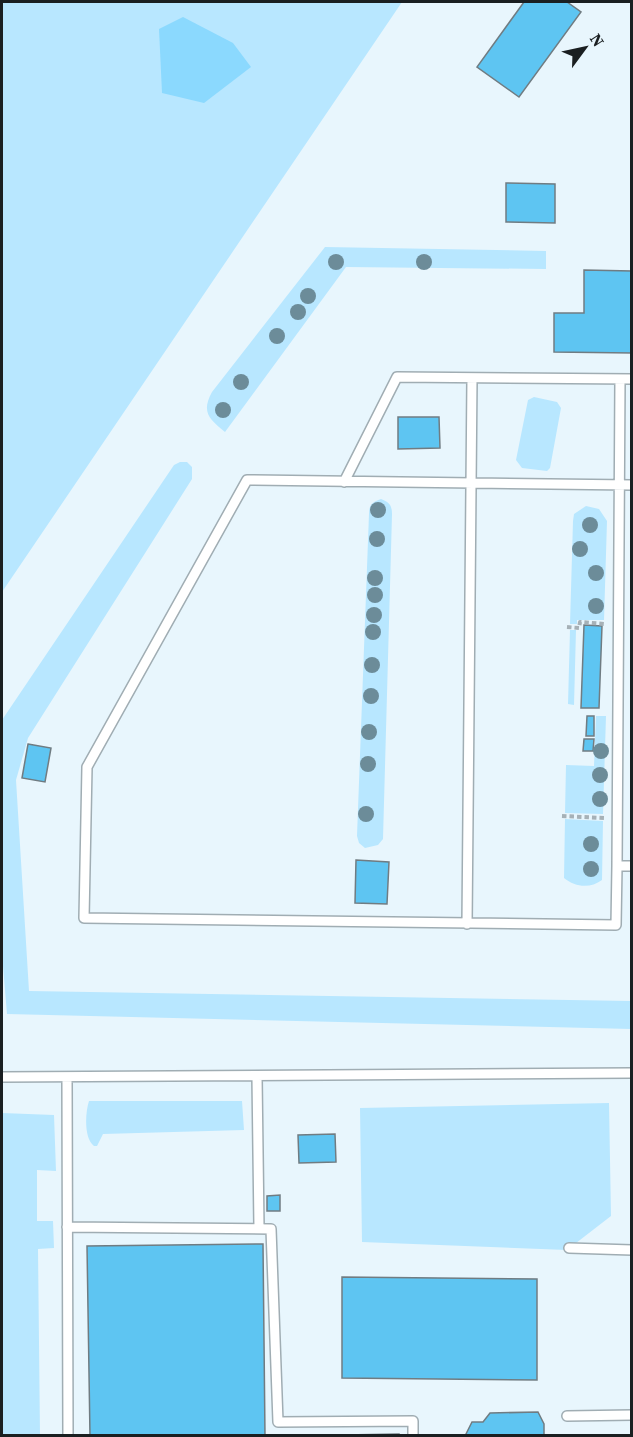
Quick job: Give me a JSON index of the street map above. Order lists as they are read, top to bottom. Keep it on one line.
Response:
{"north":"top right"}
